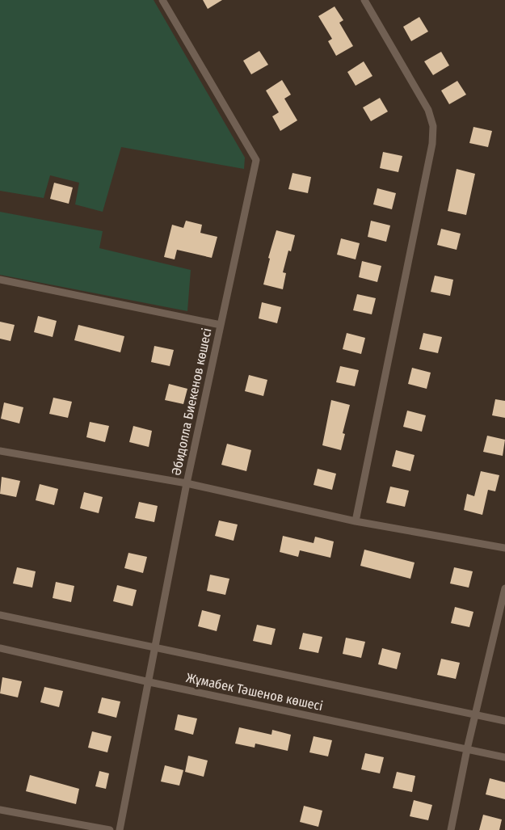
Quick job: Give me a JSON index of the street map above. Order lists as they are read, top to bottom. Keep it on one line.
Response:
{"streets":{"street":["Әбидолла Биекенов көшесі","Жұмабек Тәшенов көшесі"]},"crossings":[["Әбидолла Биекенов көшесі","Жұмабек Тәшенов көшесі"]]}
